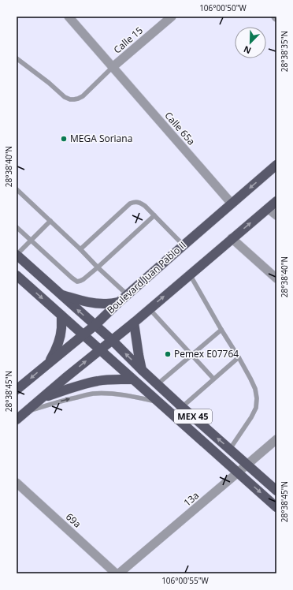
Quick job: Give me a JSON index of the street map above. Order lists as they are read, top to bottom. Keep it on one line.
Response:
{"streets":{"main road":["Boulevard Juan Pablo II","MEX 45"],"street":["Calle 15","Calle 65a","13a","69a"]},"crossings":[["Calle 15","Calle 65a"],["Calle 65a","Boulevard Juan Pablo II"],["Boulevard Juan Pablo II","MEX 45"],["MEX 45","13a"]],"places":["MEGA Soriana","Pemex E07764"],"north":"bottom left","coordinates":["106°00'50\"W","28°38'35\"N","28°38'40\"N","28°38'45\"N","106°00'55\"W"]}
